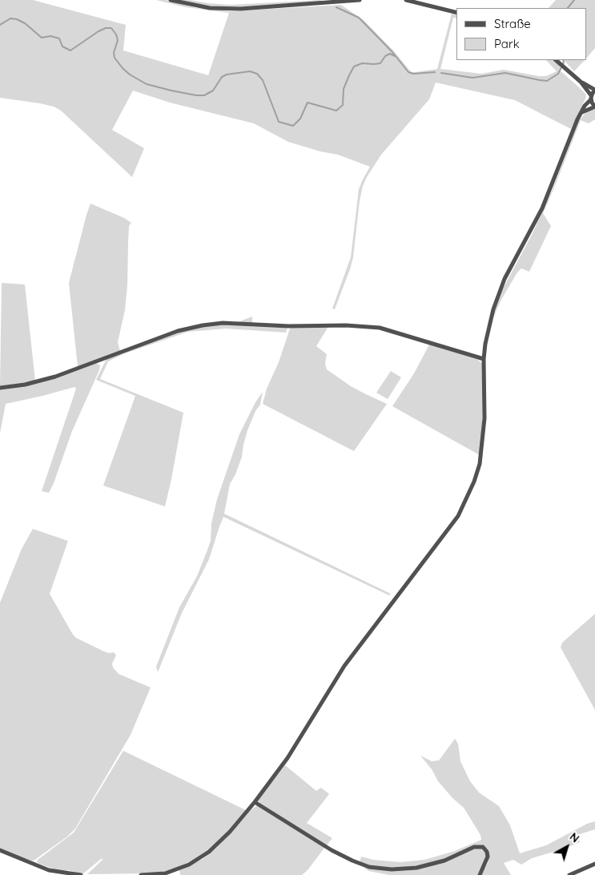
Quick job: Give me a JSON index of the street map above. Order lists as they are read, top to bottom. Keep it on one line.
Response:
{"legend":["Straße","Park"],"north":"top right"}
